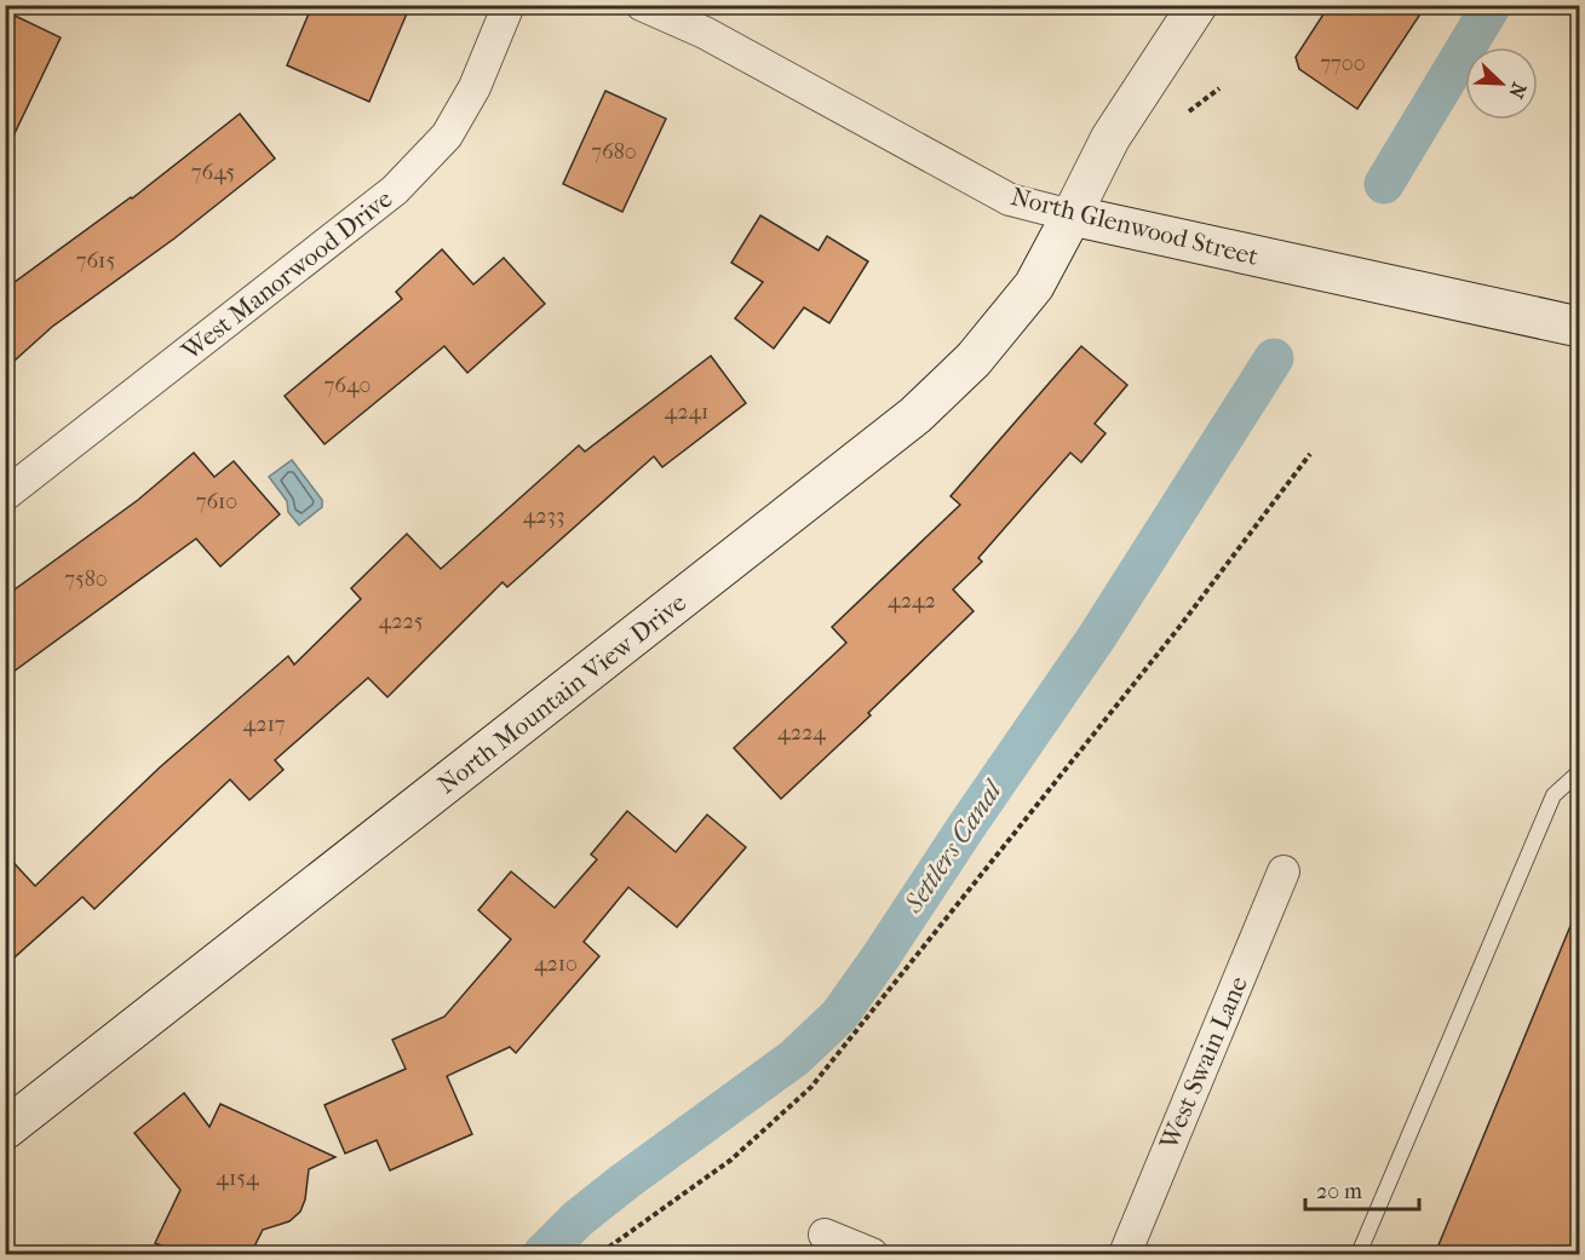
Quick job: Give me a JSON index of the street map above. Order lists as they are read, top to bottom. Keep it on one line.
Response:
{"streets":{"main road":["North Glenwood Street","North Mountain View Drive"],"street":["West Manorwood Drive","West Swain Lane"]},"crossings":[["North Glenwood Street","North Mountain View Drive"]],"water":["Settlers Canal"],"house_numbers":["7700","7680","7645","7615","7640","4241","7610","4233","7580","4242","4225","4217","4224","4210","4154"],"scale_bar":"20 m","north":"bottom right"}
